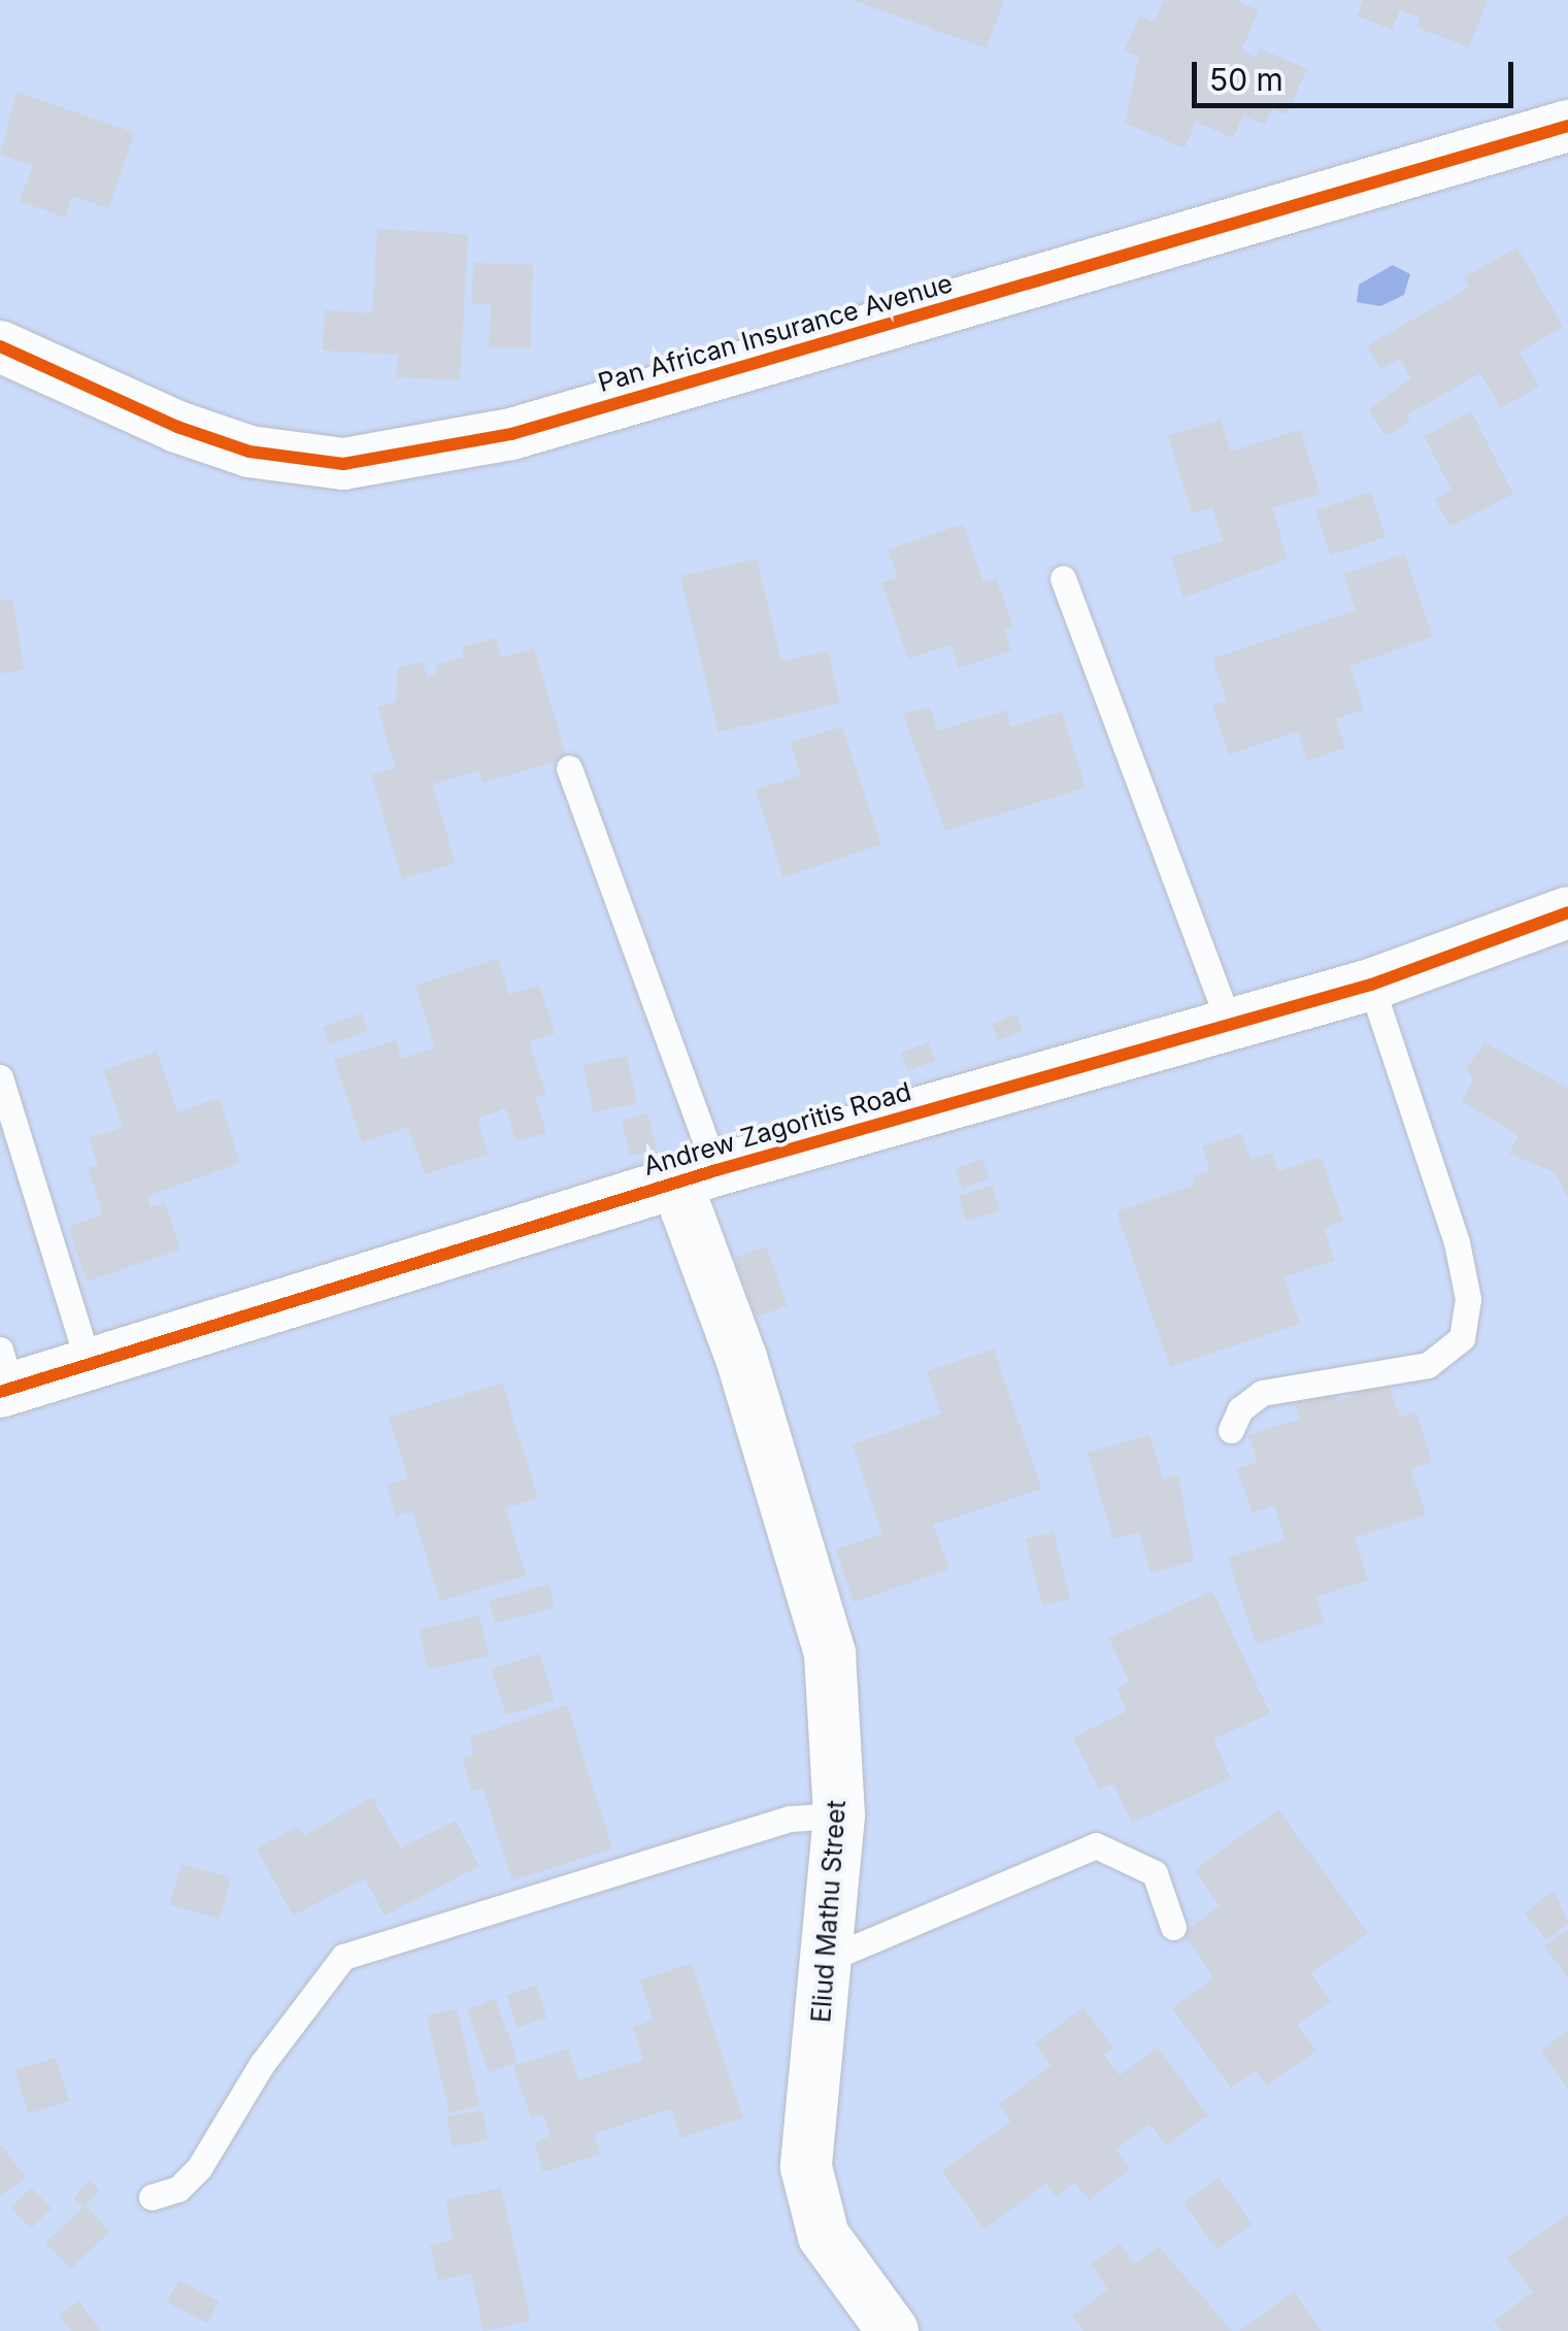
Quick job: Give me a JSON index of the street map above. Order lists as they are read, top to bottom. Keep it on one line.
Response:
{"streets":{"street":["Pan African Insurance Avenue","Andrew Zagoritis Road","Eliud Mathu Street"]},"crossings":[["Andrew Zagoritis Road","Eliud Mathu Street"]],"scale_bar":"50 m"}
